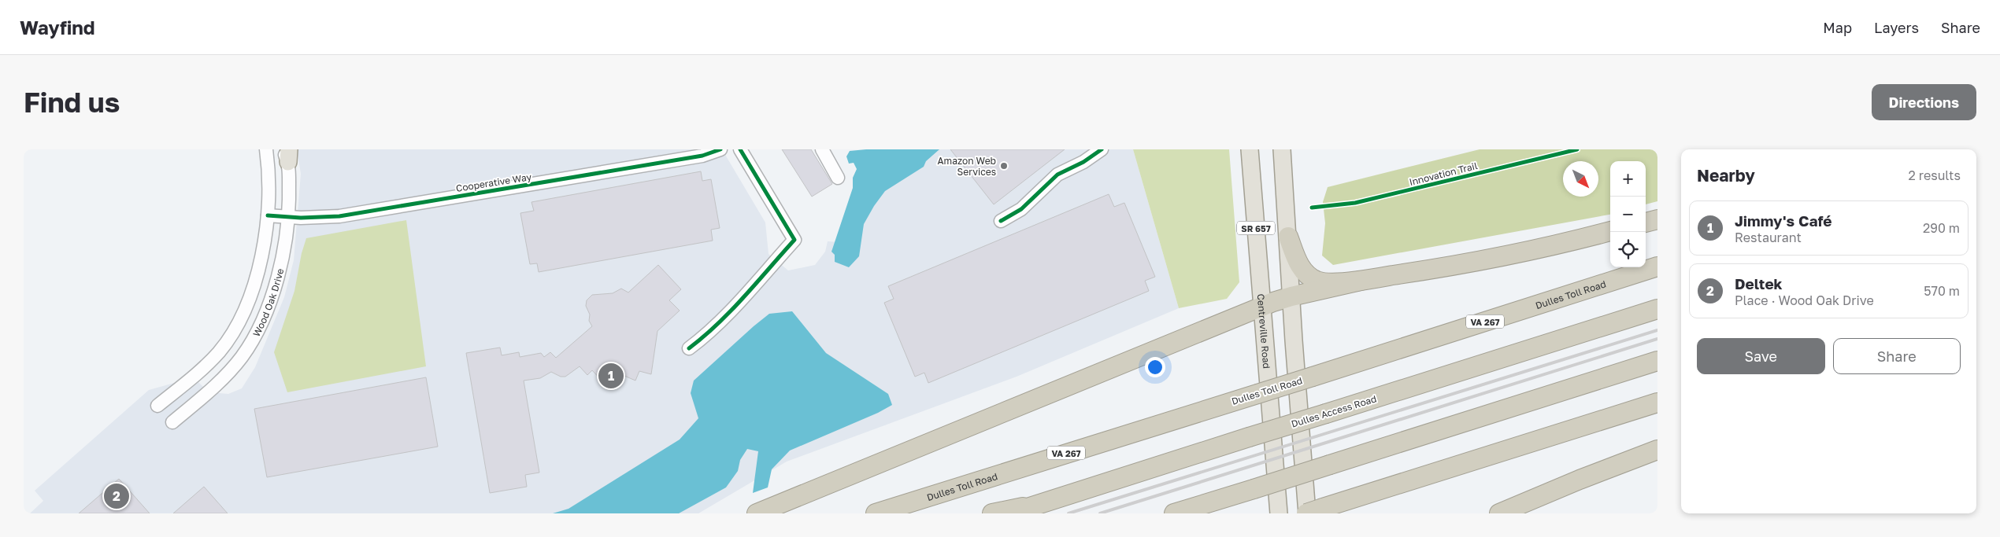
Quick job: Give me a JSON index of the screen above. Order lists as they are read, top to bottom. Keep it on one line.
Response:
{"streets":{"highway":["Dulles Toll Road","VA 267","Dulles Access Road"],"main road":["SR 657","Centreville Road"],"street":["Cooperative Way","Wood Oak Drive"],"cycle path":["Innovation Trail"]},"crossings":[["Cooperative Way","Wood Oak Drive"]],"places":["Amazon Web Services"],"north":"bottom right","page":{"header":"Wayfind","nav":["Map","Layers","Share"],"buttons":["Directions",["Save","Share"]],"title":"Find us","heading":["Nearby","2 results"],"map_buttons":["+","−"],"list":[{"mark":"1","name":"Jimmy's Café","note":"Restaurant","value":"290 m"},{"mark":"2","name":"Deltek","note":"Place · Wood Oak Drive","value":"570 m"}],"pins":["1","2"]}}
